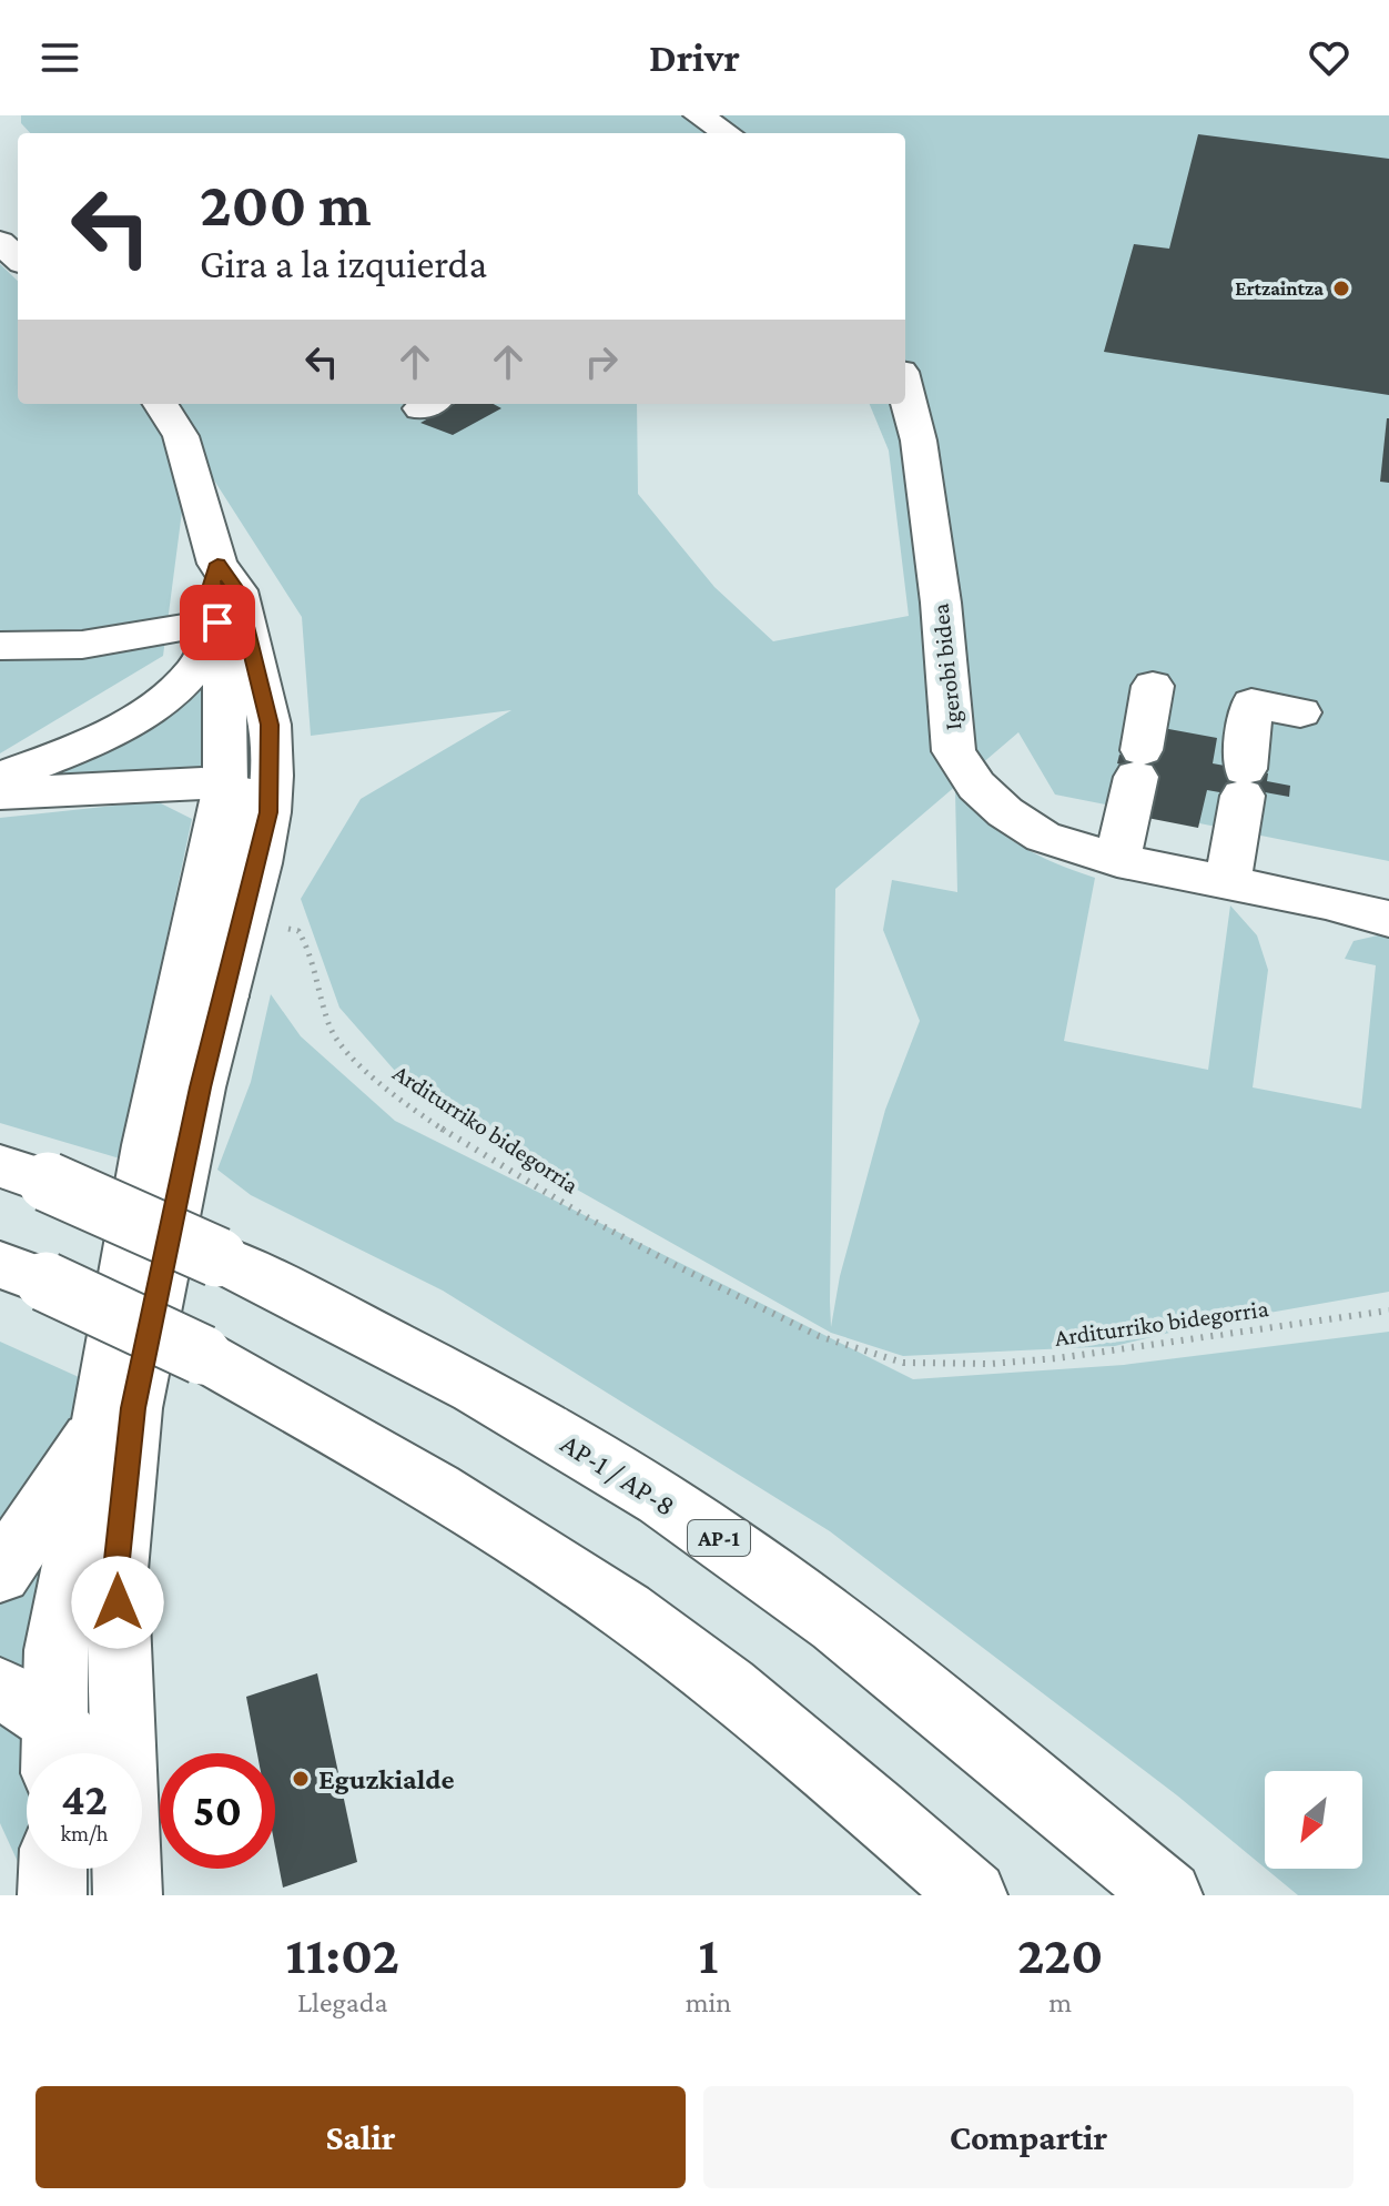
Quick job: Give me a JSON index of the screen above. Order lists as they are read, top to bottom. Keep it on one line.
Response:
{"streets":{"main road":["Igerobi bidea","AP-1 / AP-8","AP-1"],"path":["Arditurriko bidegorria"]},"places":["Ertzaintza","Eguzkialde"],"north":"bottom left","page":{"header":"Drivr","turn":["200 m","Gira a la izquierda"],"speed":"42 km/h","limit":"50","eta":["11:02","Llegada","1","min","220","m"],"buttons":["Salir","Compartir"]}}
